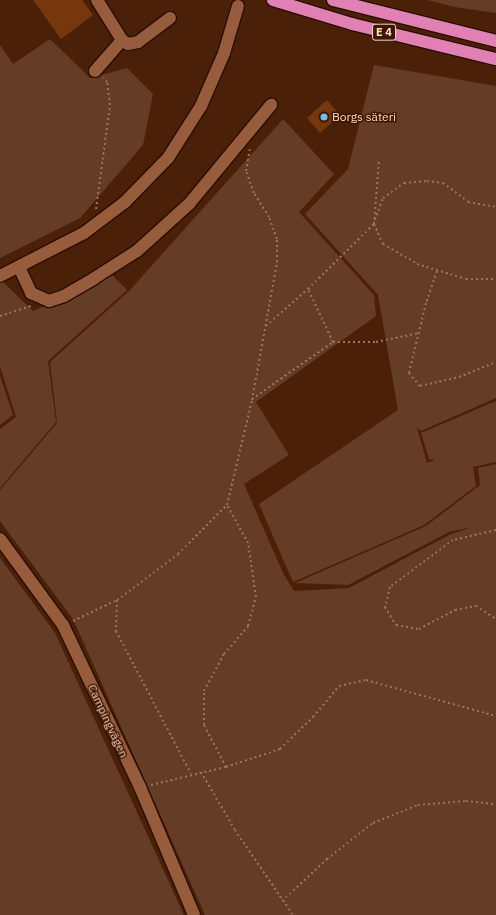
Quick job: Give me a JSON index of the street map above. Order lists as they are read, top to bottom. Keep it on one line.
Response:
{"streets":{"highway":["E 4"],"street":["Campingvägen"]},"places":["Borgs säteri"]}
